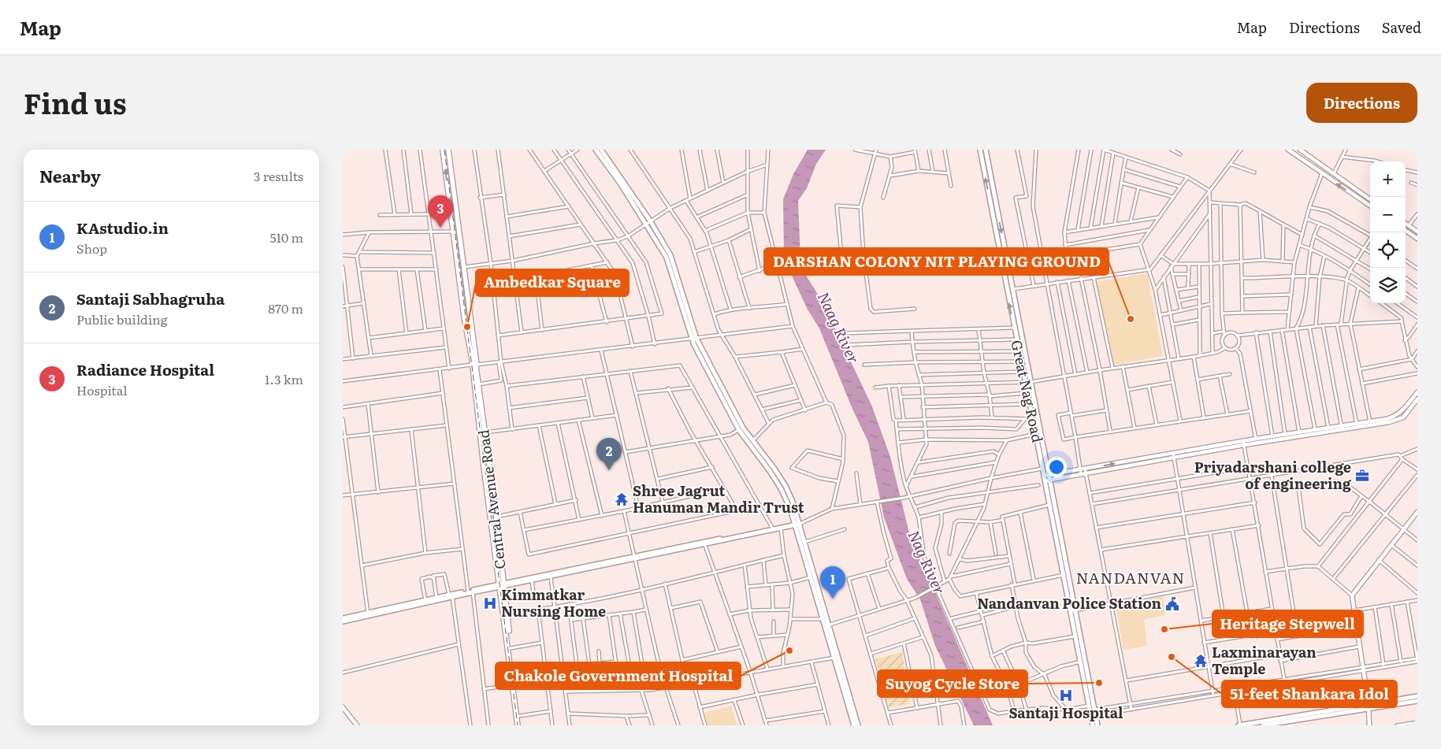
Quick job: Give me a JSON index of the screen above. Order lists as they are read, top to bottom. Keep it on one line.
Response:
{"streets":{"main road":["Great Nag Road","Central Avenue Road"]},"districts":["NANDANVAN"],"water":["Naag River","Nag River"],"places":{"other":["DARSHAN COLONY NIT PLAYING GROUND","Ambedkar Square","Heritage Stepwell","Chakole Government Hospital","51-feet Shankara Idol","Suyog Cycle Store"],"office":["Priyadarshani college of engineering"],"temple":["Shree Jagrut Hanuman Mandir Trust","Laxminarayan Temple"],"hospital":["Kimmatkar Nursing Home","Santaji Hospital"],"public building":["Nandanvan Police Station"]},"page":{"header":"Map","nav":["Map","Directions","Saved"],"title":"Find us","buttons":"Directions","heading":["Nearby","3 results"],"map_buttons":["+","−"],"pins":["3","2","1"],"list":[{"mark":"1","name":"KAstudio.in","note":"Shop","value":"510 m"},{"mark":"2","name":"Santaji Sabhagruha","note":"Public building","value":"870 m"},{"mark":"3","name":"Radiance Hospital","note":"Hospital","value":"1.3 km"}]}}
